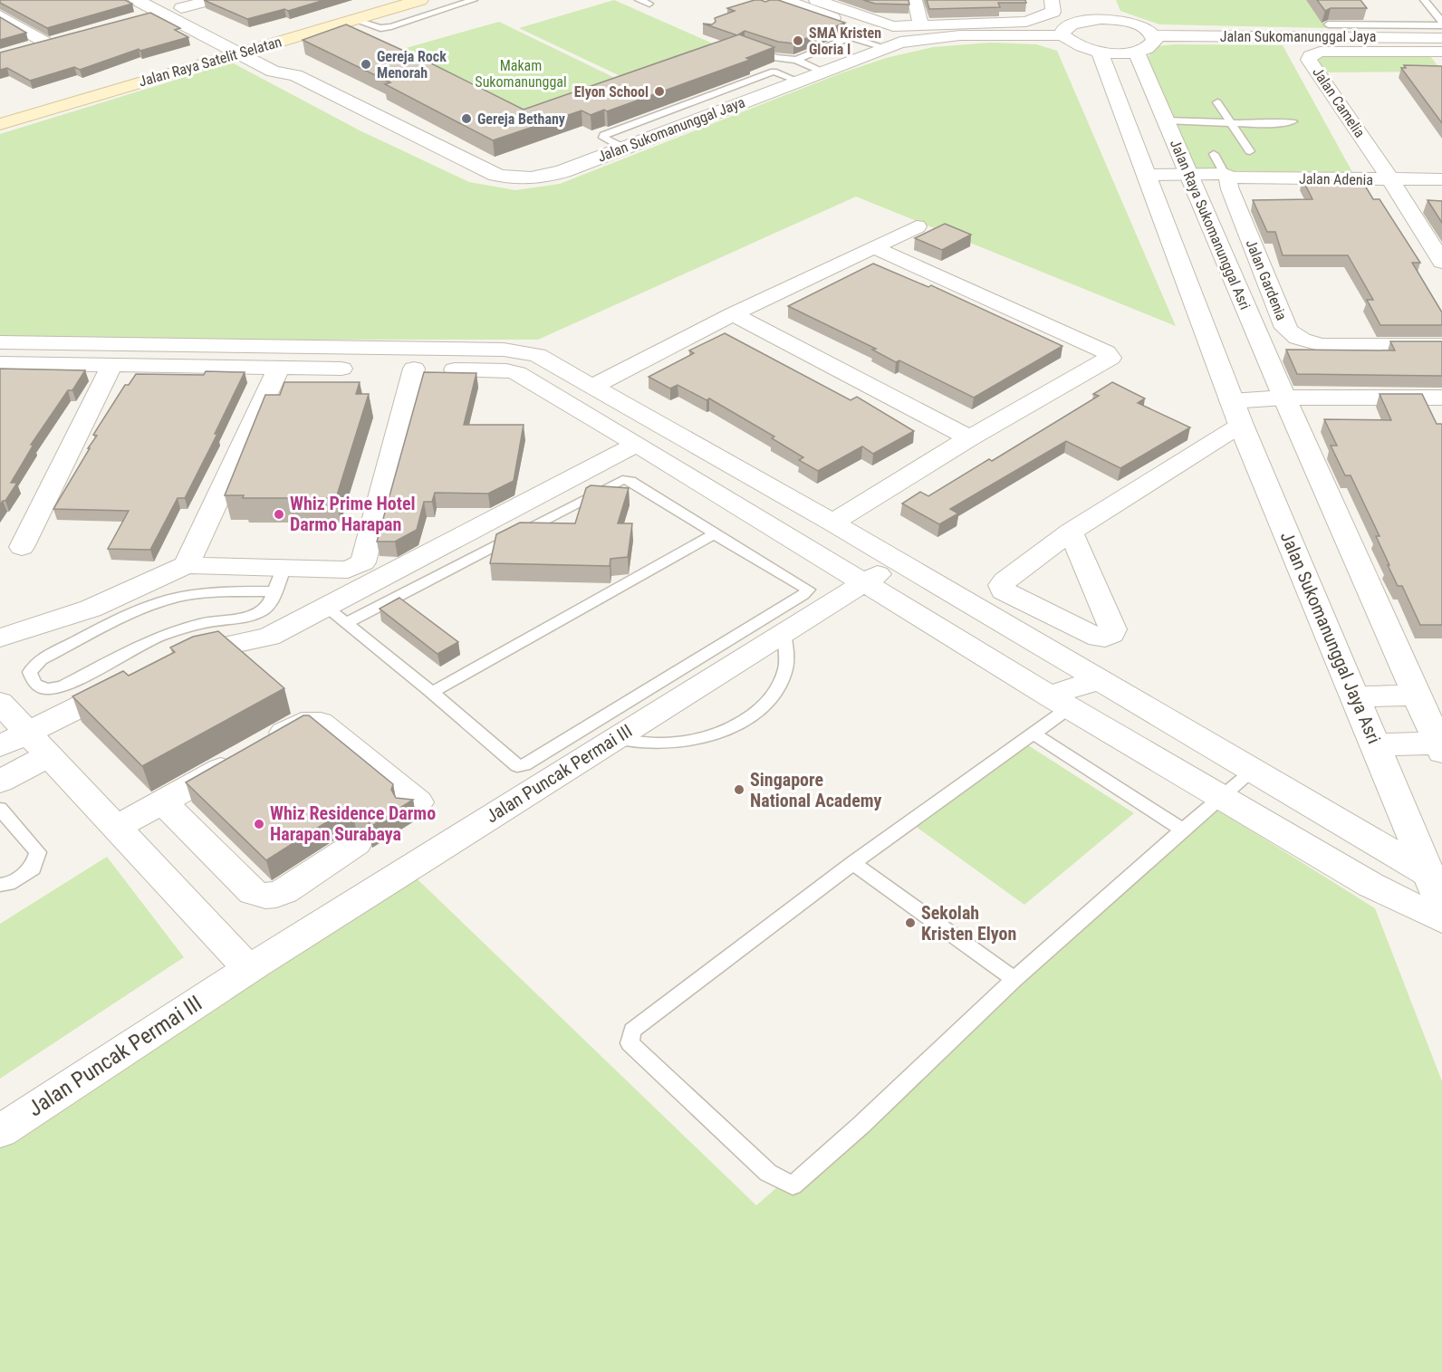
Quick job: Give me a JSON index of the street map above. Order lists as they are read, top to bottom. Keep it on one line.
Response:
{"streets":{"main road":["Jalan Raya Satelit Selatan"],"street":["Jalan Sukomanunggal Jaya","Jalan Camelia","Jalan Adenia","Jalan Raya Sukomanunggal Asri","Jalan Gardenia","Jalan Sukomanunggal Jaya Asri","Jalan Puncak Permai III"]},"crossings":[["Jalan Sukomanunggal Jaya","Jalan Raya Satelit Selatan"],["Jalan Camelia","Jalan Adenia"],["Jalan Adenia","Jalan Raya Sukomanunggal Asri"],["Jalan Adenia","Jalan Gardenia"],["Jalan Raya Sukomanunggal Asri","Jalan Sukomanunggal Jaya Asri"]],"parks":["Makam Sukomanunggal"],"places":["SMA Kristen Gloria I","Gereja Rock Menorah","Elyon School","Gereja Bethany","Whiz Prime Hotel Darmo Harapan","Singapore National Academy","Whiz Residence Darmo Harapan Surabaya","Sekolah Kristen Elyon"]}
